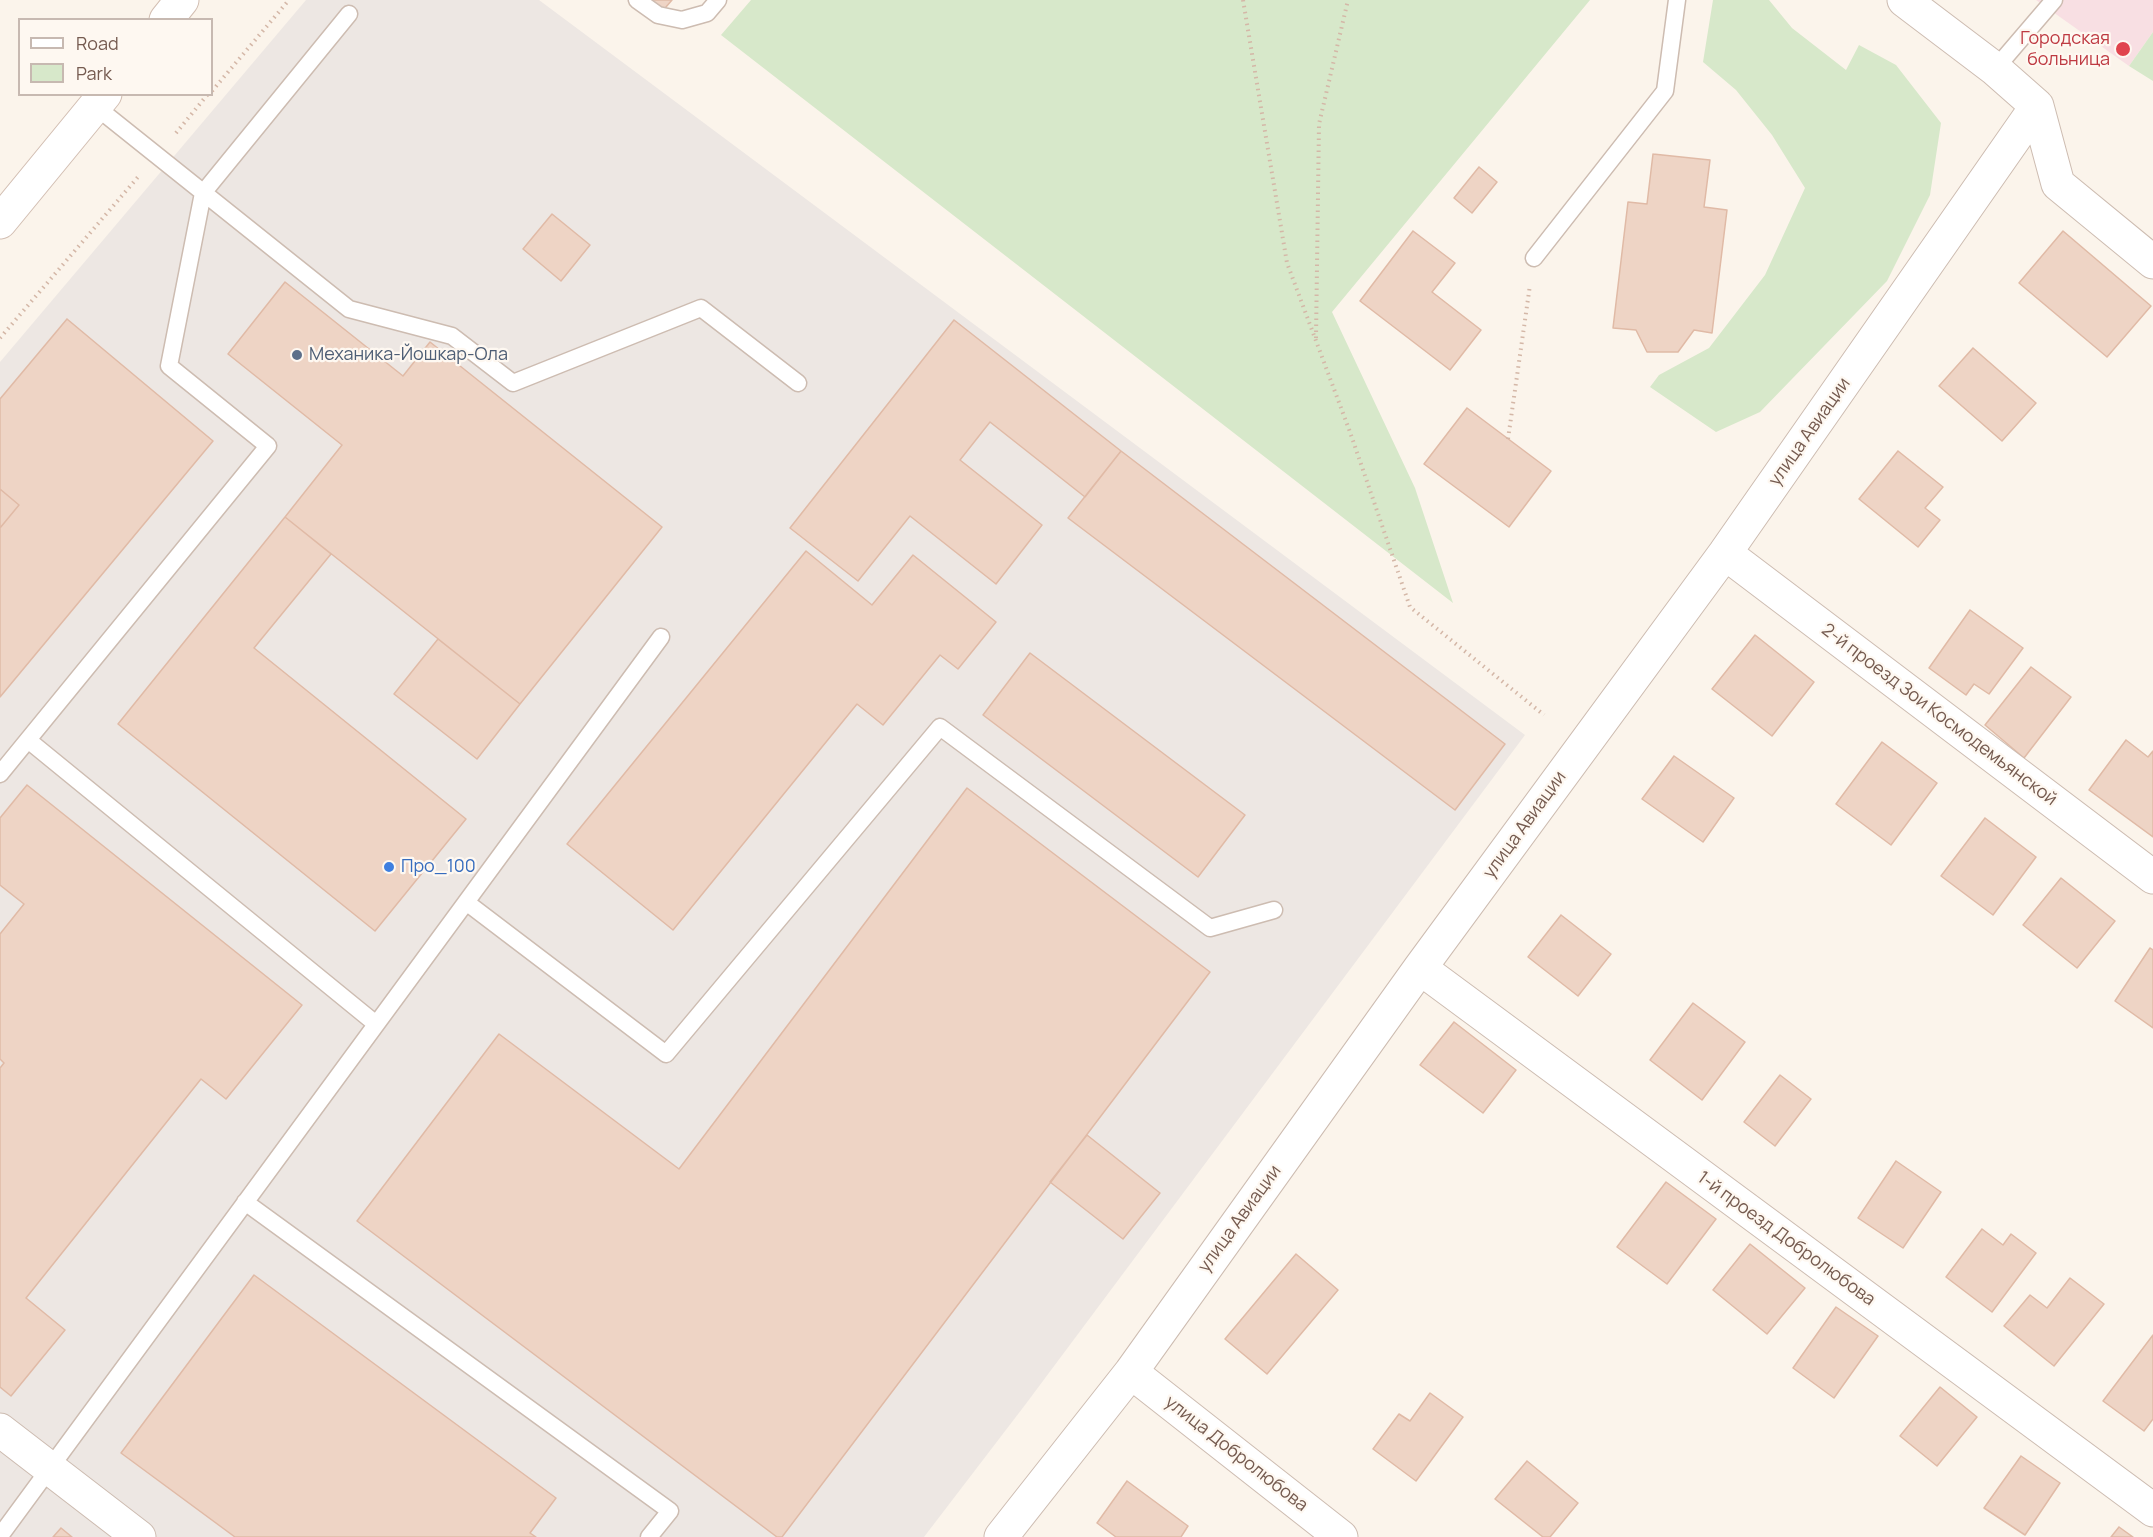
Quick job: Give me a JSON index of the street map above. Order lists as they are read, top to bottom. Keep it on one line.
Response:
{"streets":{"street":["улица Авиации","2-й проезд Зои Космодемьянской","1-й проезд Добролюбова","улица Добролюбова"]},"crossings":[["улица Авиации","2-й проезд Зои Космодемьянской"],["улица Авиации","1-й проезд Добролюбова"],["улица Авиации","улица Добролюбова"]],"places":["Городская больница","Механика-Йошкар-Ола","Про_100"],"legend":["Road","Park"]}
